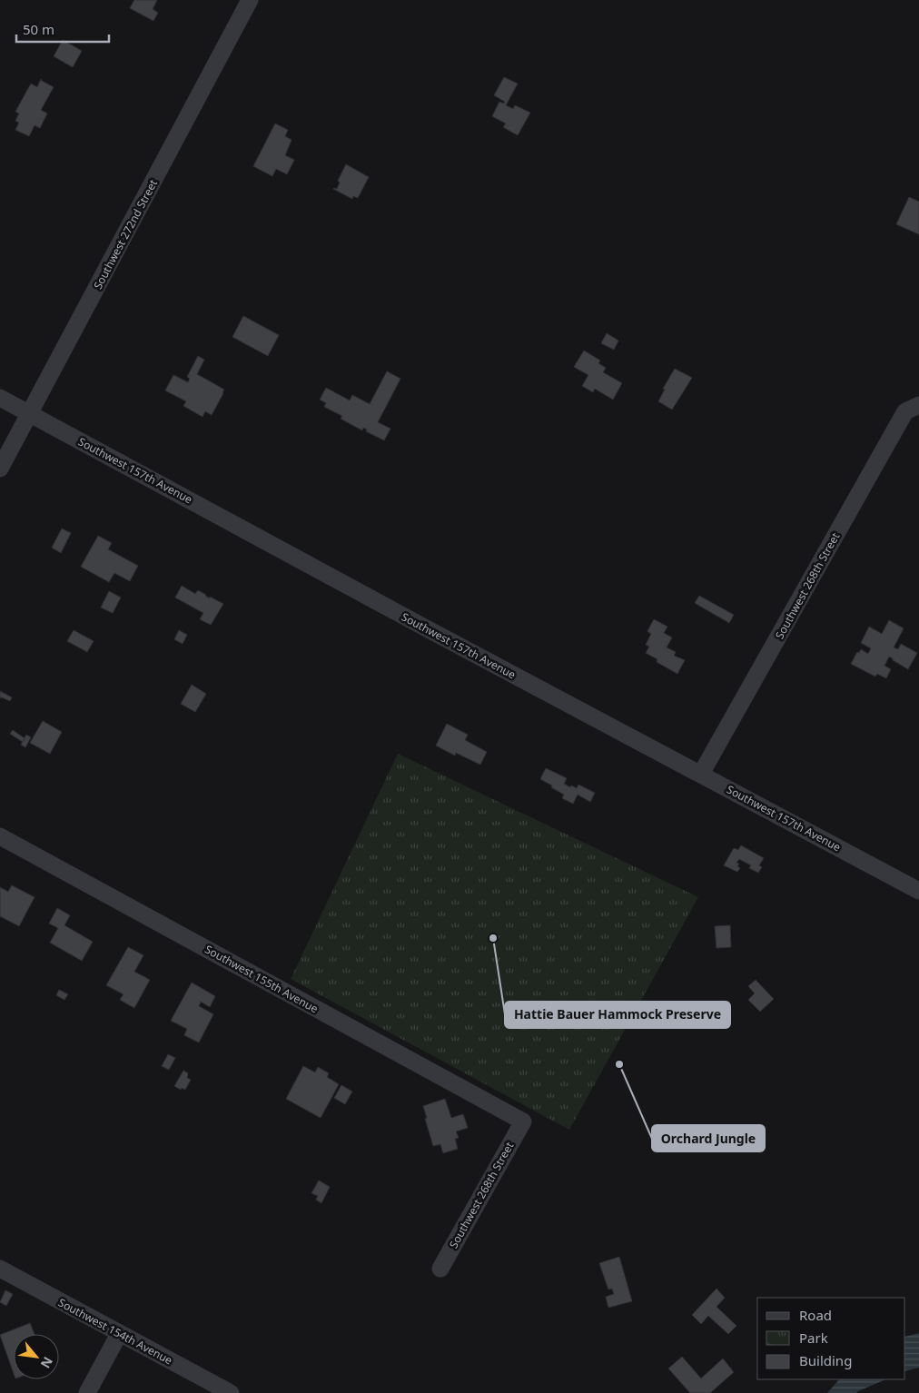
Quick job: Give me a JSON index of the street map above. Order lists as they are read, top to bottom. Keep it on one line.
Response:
{"streets":{"street":["Southwest 272nd Street","Southwest 157th Avenue","Southwest 268th Street","Southwest 155th Avenue","Southwest 154th Avenue"]},"crossings":[["Southwest 272nd Street","Southwest 157th Avenue"],["Southwest 157th Avenue","Southwest 268th Street"],["Southwest 268th Street","Southwest 155th Avenue"]],"places":["Hattie Bauer Hammock Preserve","Orchard Jungle"],"legend":["Road","Park","Building"],"scale_bar":"50 m","north":"bottom right"}
